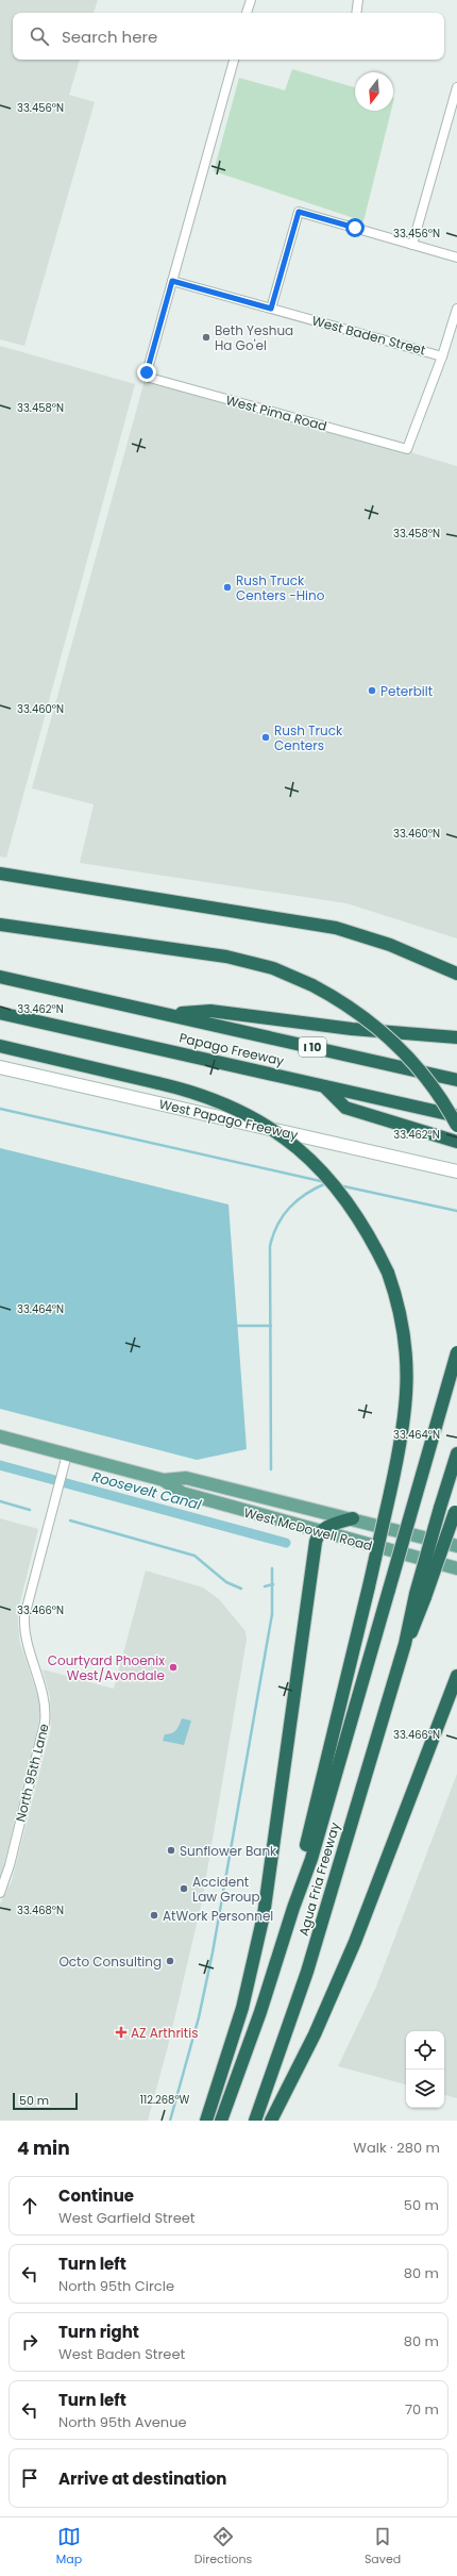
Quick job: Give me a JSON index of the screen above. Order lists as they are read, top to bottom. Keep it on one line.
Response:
{"streets":{"highway":["I 10","Papago Freeway","Agua Fria Freeway"],"main road":["West Papago Freeway","West McDowell Road"],"street":["West Baden Street","West Pima Road","North 95th Lane"]},"crossings":[["West Baden Street","West Pima Road"],["West McDowell Road","North 95th Lane"]],"water":["Roosevelt Canal"],"places":{"other":["Beth Yeshua Ha Go'el","Rush Truck Centers -Hino","Peterbilt","Rush Truck Centers","Courtyard Phoenix West/Avondale","Sunflower Bank","Accident Law Group","AtWork Personnel","Octo Consulting"],"health":["AZ Arthritis"]},"scale_bar":"50 m","north":"bottom","page":{"search":"Search here","scale":"50 m","heading":["4 min","Walk · 280 m"],"list":[["Continue","West Garfield Street","50 m"],["Turn left","North 95th Circle","80 m"],["Turn right","West Baden Street","80 m"],["Turn left","North 95th Avenue","70 m"],"Arrive at destination"],"nav":["Map","Directions","Saved"]},"coordinates":["33.456°N","33.458°N","33.460°N","33.462°N","33.464°N","33.466°N","33.468°N","112.268°W"]}
